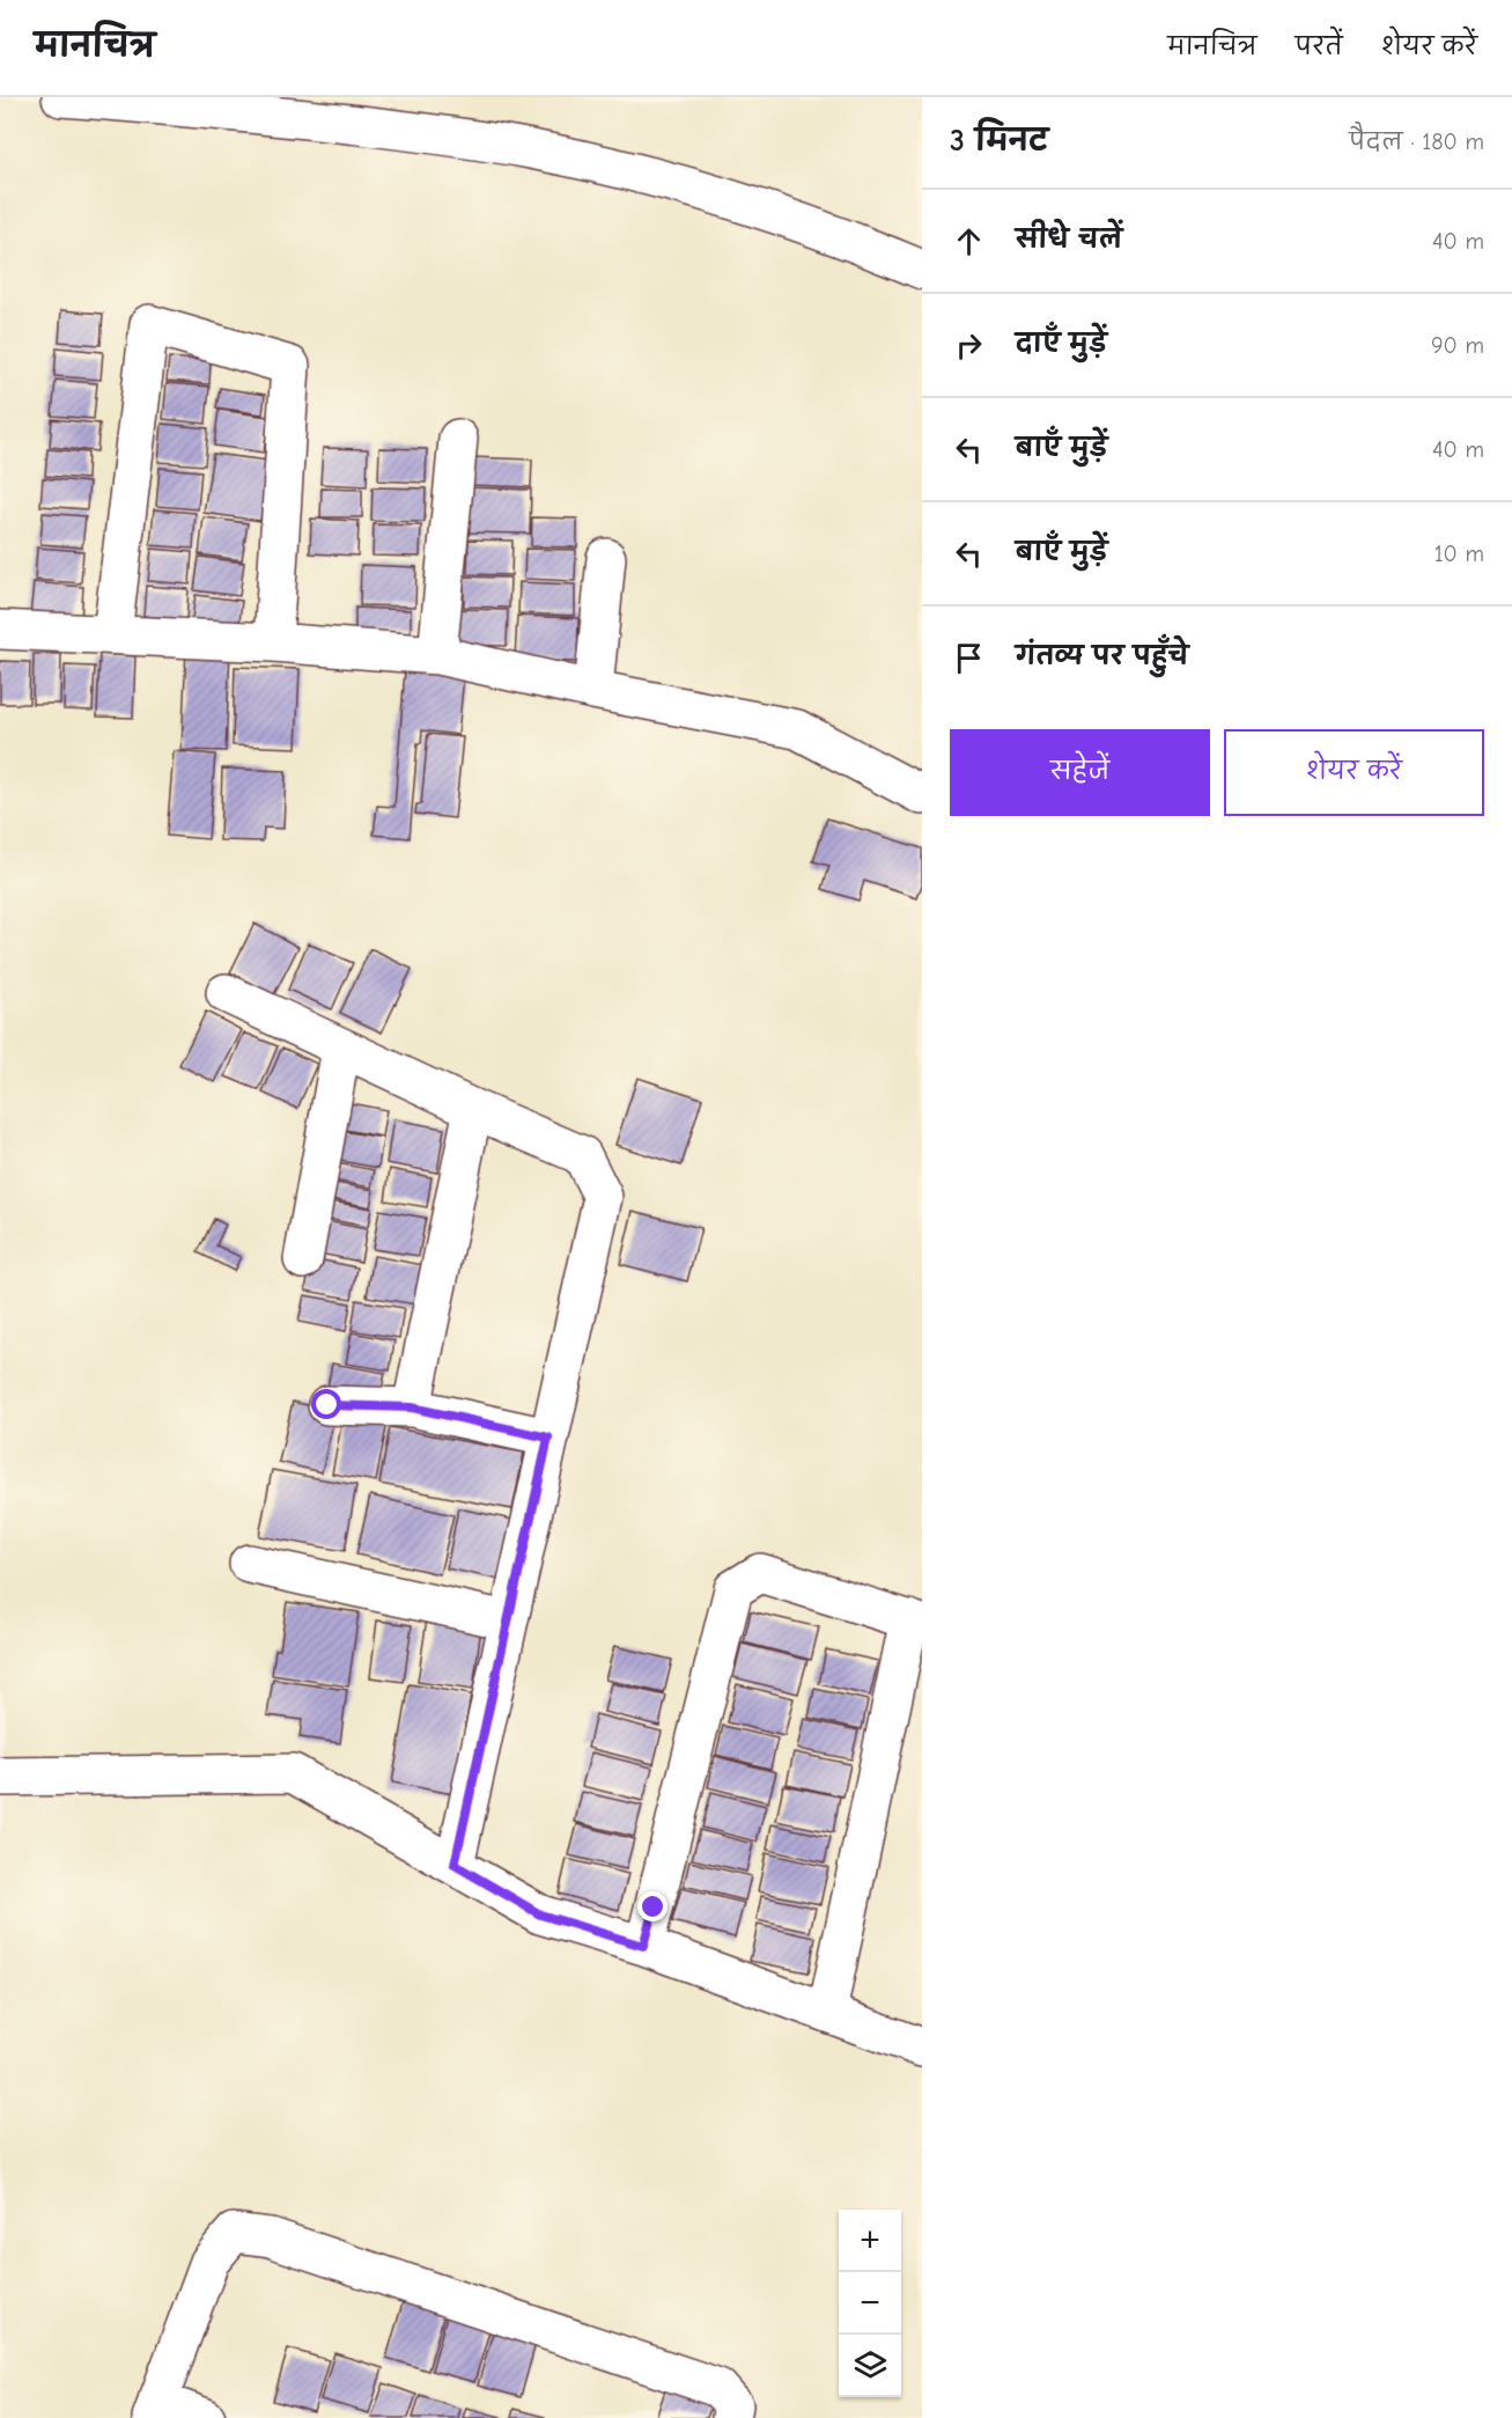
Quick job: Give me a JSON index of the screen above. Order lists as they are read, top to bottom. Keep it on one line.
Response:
{"page":{"header":"मानचित्र","nav":["मानचित्र","परतें","शेयर करें"],"heading":["3 मिनट","पैदल · 180 m"],"list":[["सीधे चलें","40 m"],["दाएँ मुड़ें","90 m"],["बाएँ मुड़ें","40 m"],["बाएँ मुड़ें","10 m"],"गंतव्य पर पहुँचे"],"buttons":["सहेजें","शेयर करें"],"map_buttons":["+","−"]}}
